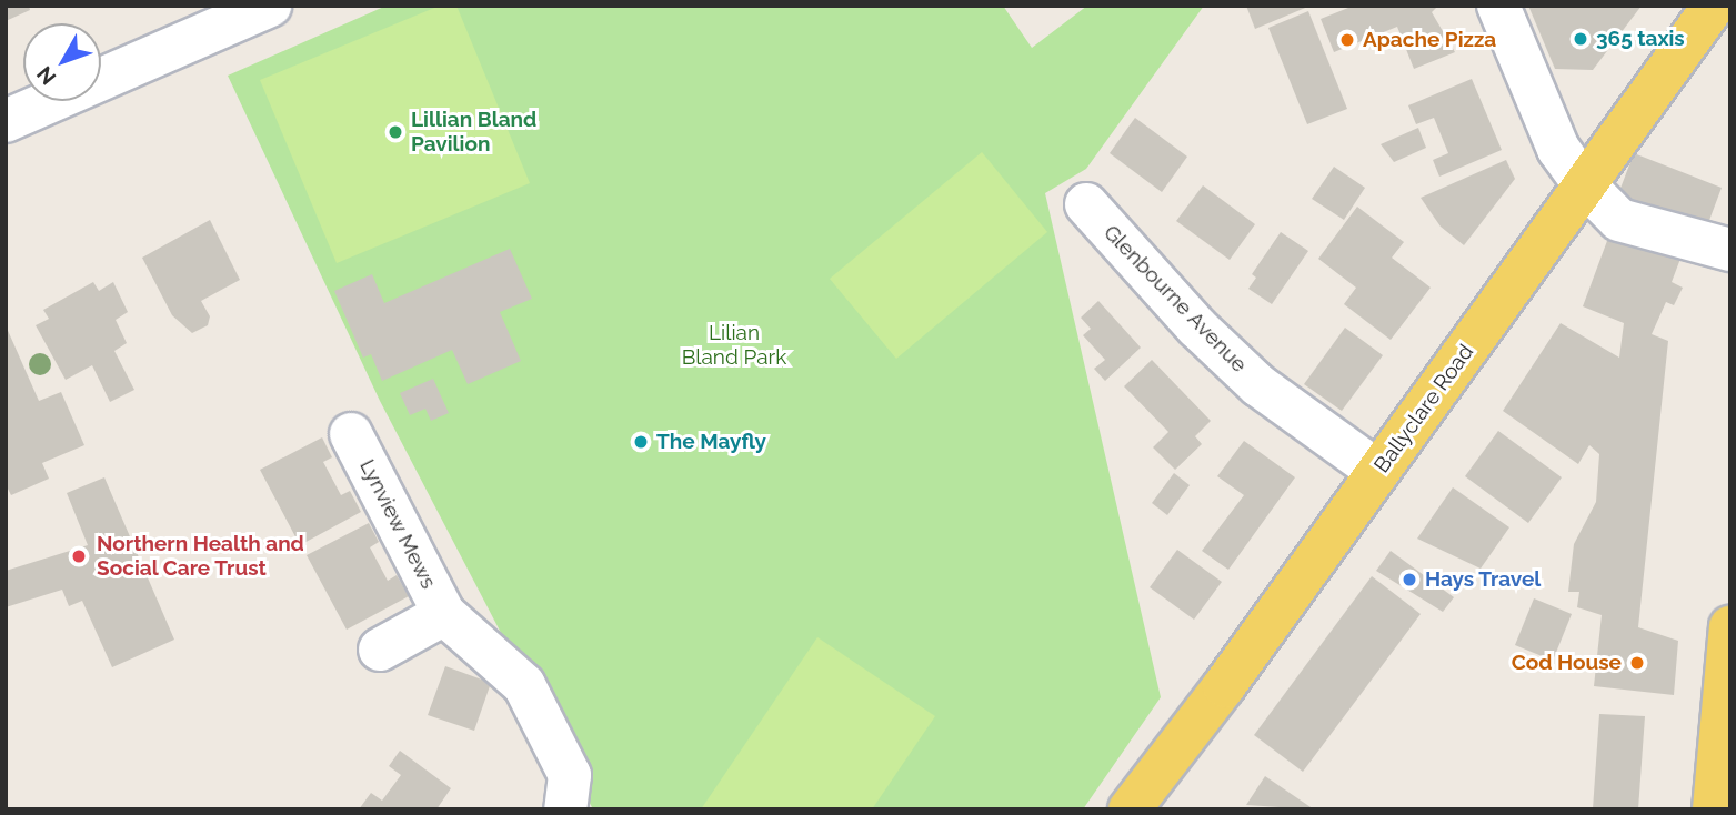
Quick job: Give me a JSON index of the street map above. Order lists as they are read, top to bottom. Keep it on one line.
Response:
{"streets":{"main road":["Ballyclare Road"],"street":["Glenbourne Avenue","Lynview Mews"]},"crossings":[["Glenbourne Avenue","Ballyclare Road"]],"parks":["Lilian Bland Park"],"places":["365 taxis","Apache Pizza","Lillian Bland Pavilion","The Mayfly","Northern Health and Social Care Trust","Hays Travel","Cod House"],"north":"bottom left"}
